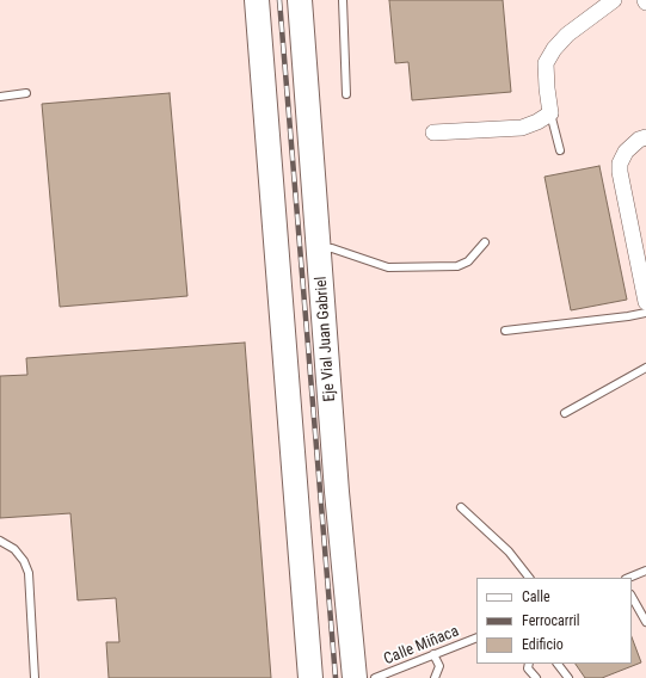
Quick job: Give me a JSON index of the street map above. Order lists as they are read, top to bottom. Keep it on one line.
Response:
{"streets":{"main road":["Eje Vial Juan Gabriel"],"lane":["Calle Miñaca"]},"legend":["Calle","Ferrocarril","Edificio"]}
